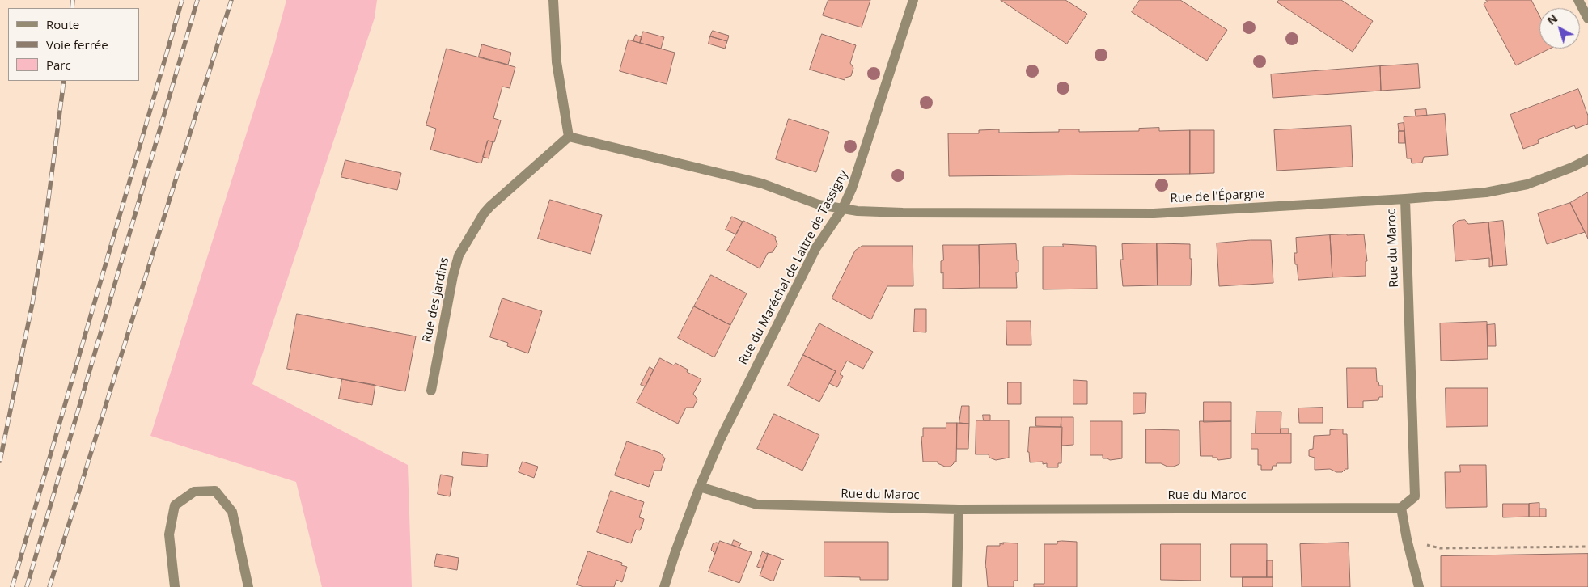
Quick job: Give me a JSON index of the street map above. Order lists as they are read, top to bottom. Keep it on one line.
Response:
{"streets":{"street":["Rue de l'Épargne","Rue du Maroc","Rue du Maréchal de Lattre de Tassigny","Rue des Jardins"]},"crossings":[["Rue de l'Épargne","Rue du Maroc"],["Rue de l'Épargne","Rue du Maréchal de Lattre de Tassigny"],["Rue du Maroc","Rue du Maréchal de Lattre de Tassigny"]],"legend":["Route","Voie ferrée","Parc"],"north":"top left"}
